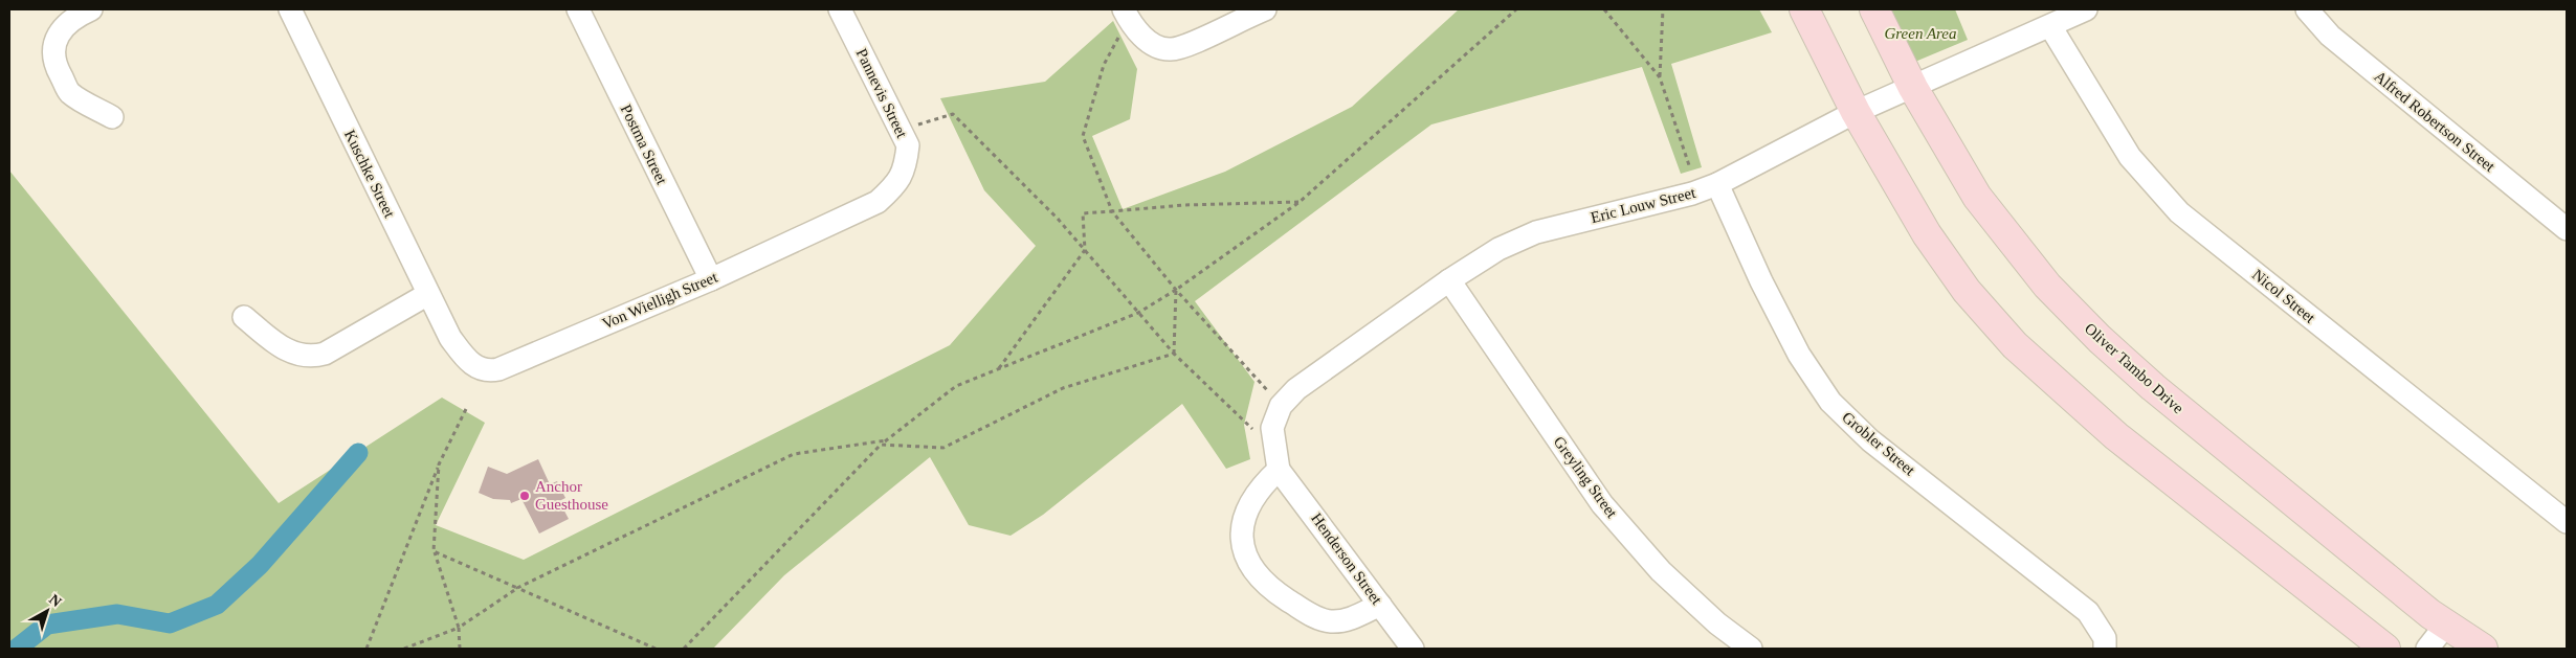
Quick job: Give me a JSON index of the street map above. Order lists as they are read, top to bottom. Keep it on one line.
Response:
{"streets":{"street":["Pannevis Street","Alfred Robertson Street","Postma Street","Kuschke Street","Eric Louw Street","Nicol Street","Von Wielligh Street","Oliver Tambo Drive","Grobler Street","Greyling Street","Henderson Street"]},"crossings":[["Pannevis Street","Von Wielligh Street"],["Postma Street","Von Wielligh Street"],["Kuschke Street","Von Wielligh Street"],["Eric Louw Street","Nicol Street"],["Eric Louw Street","Oliver Tambo Drive"],["Eric Louw Street","Grobler Street"],["Eric Louw Street","Greyling Street"],["Eric Louw Street","Henderson Street"]],"parks":["Green Area"],"places":["Anchor Guesthouse"],"north":"top right"}
